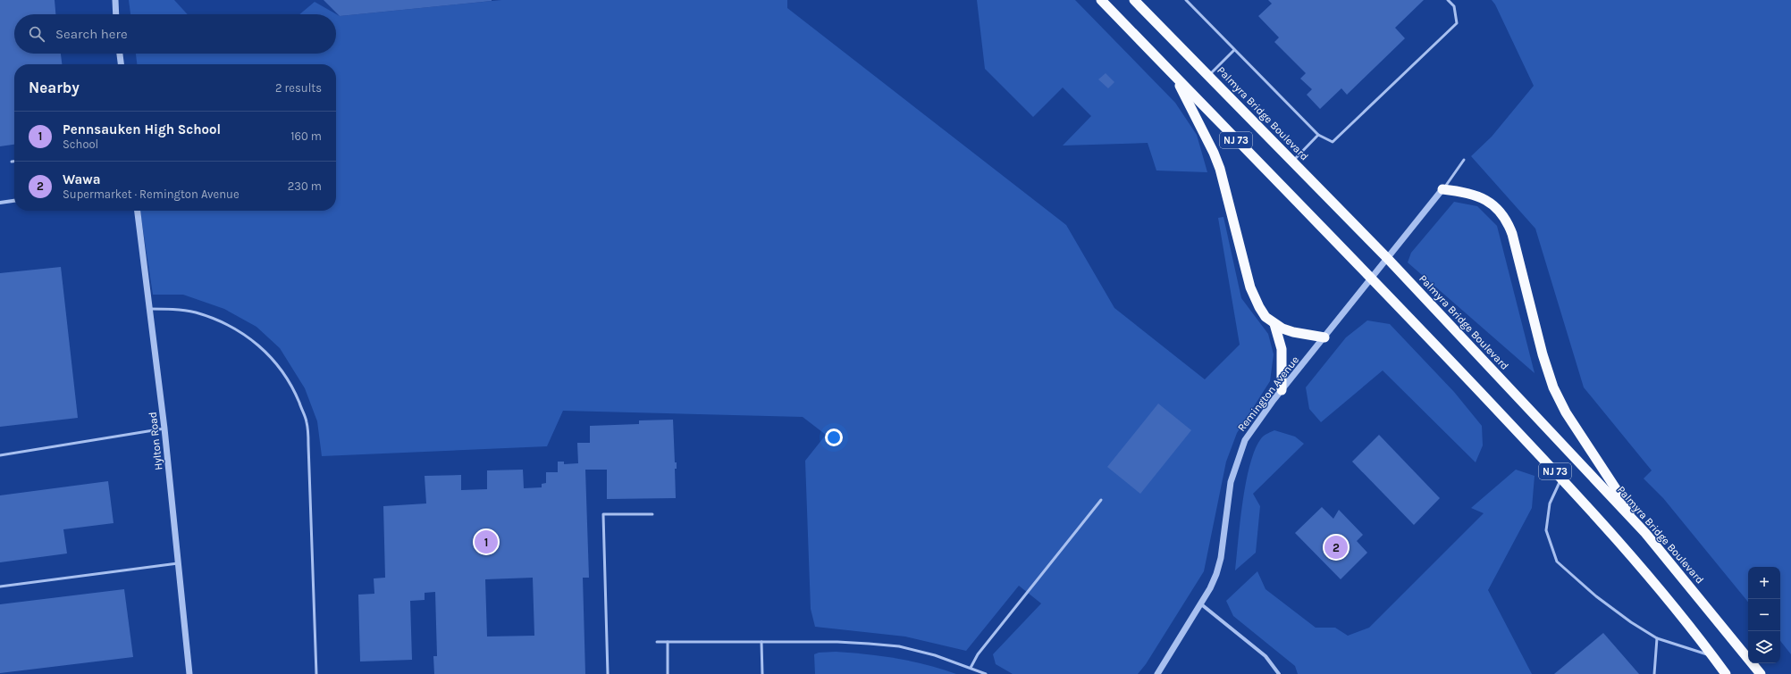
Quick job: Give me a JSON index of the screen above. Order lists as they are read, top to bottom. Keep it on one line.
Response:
{"streets":{"highway":["Palmyra Bridge Boulevard","NJ 73"],"street":["Remington Avenue","Hylton Road"]},"crossings":[["Palmyra Bridge Boulevard","Remington Avenue"],["NJ 73","Remington Avenue"]],"page":{"search":"Search here","heading":["Nearby","2 results"],"list":[{"mark":"1","name":"Pennsauken High School","note":"School","value":"160 m"},{"mark":"2","name":"Wawa","note":"Supermarket · Remington Avenue","value":"230 m"}],"pins":["1","2"],"map_buttons":["+","−"]}}
